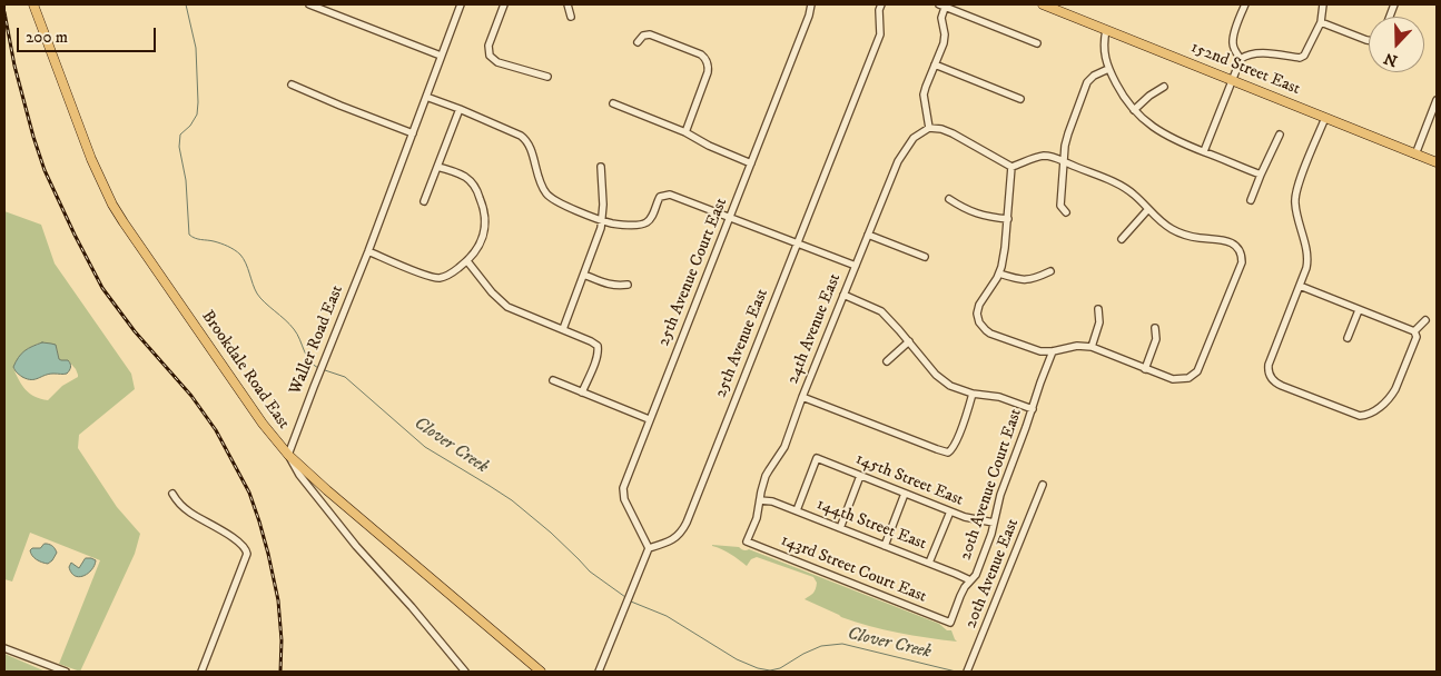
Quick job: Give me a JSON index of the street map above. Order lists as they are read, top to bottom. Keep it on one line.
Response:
{"streets":{"main road":["152nd Street East","Brookdale Road East"],"street":["25th Avenue Court East","24th Avenue East","Waller Road East","25th Avenue East","145th Street East","20th Avenue Court East","144th Street East","143rd Street Court East","20th Avenue East"]},"crossings":[["25th Avenue Court East","25th Avenue East"],["24th Avenue East","144th Street East"],["24th Avenue East","143rd Street Court East"],["Waller Road East","Brookdale Road East"],["145th Street East","20th Avenue Court East"],["145th Street East","144th Street East"],["20th Avenue Court East","144th Street East"],["20th Avenue Court East","143rd Street Court East"]],"water":["Clover Creek"],"scale_bar":"200 m","north":"bottom"}
